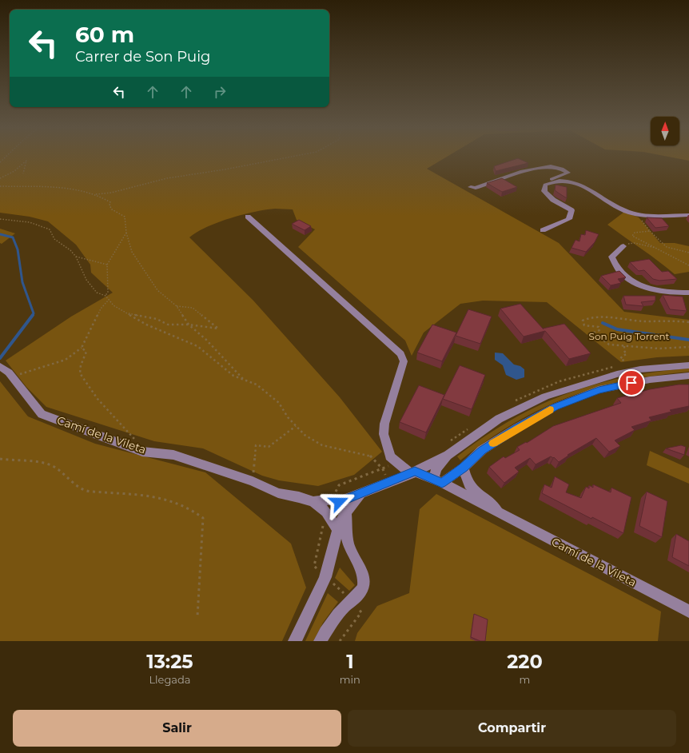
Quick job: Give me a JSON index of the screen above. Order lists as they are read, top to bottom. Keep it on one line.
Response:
{"streets":{"street":["Camí de la Vileta"]},"parks":["Son Puig Torrent"],"north":"top","page":{"turn":["60 m","Carrer de Son Puig"],"eta":["13:25","Llegada","1","min","220","m"],"buttons":["Salir","Compartir"]}}
